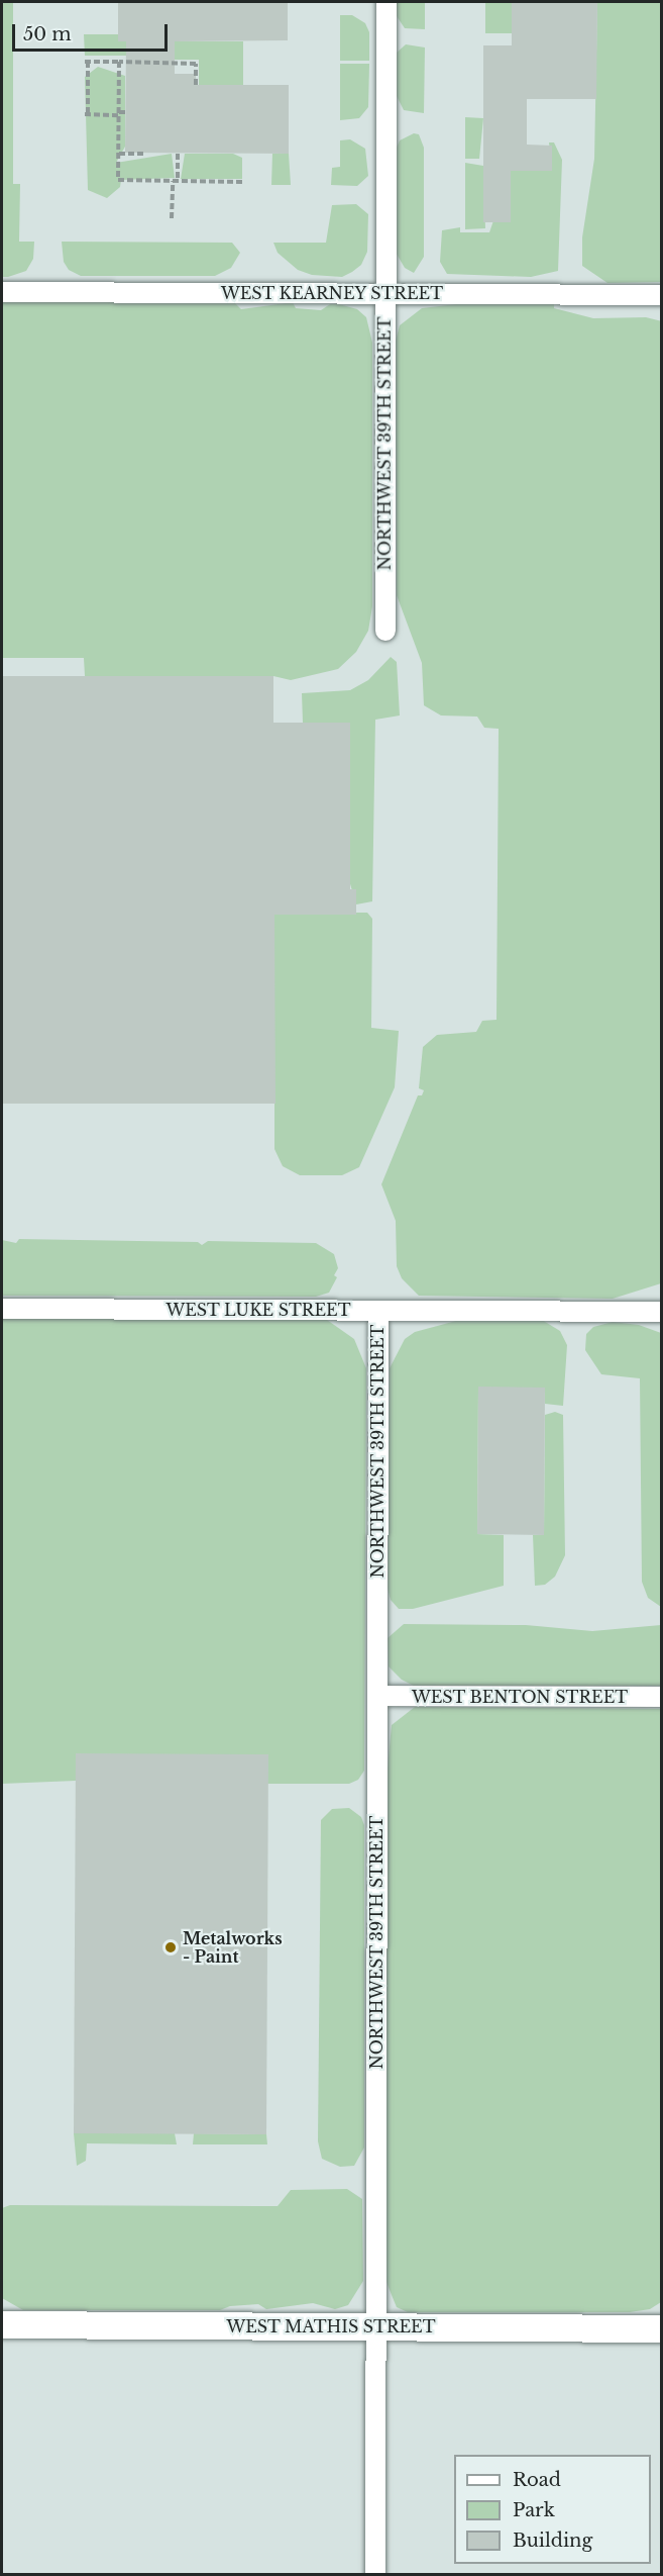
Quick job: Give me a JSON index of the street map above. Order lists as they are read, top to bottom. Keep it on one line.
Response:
{"streets":{"street":["WEST KEARNEY STREET","NORTHWEST 39TH STREET","WEST LUKE STREET","WEST BENTON STREET","WEST MATHIS STREET"]},"crossings":[["WEST KEARNEY STREET","NORTHWEST 39TH STREET"],["NORTHWEST 39TH STREET","WEST LUKE STREET"],["NORTHWEST 39TH STREET","WEST BENTON STREET"],["NORTHWEST 39TH STREET","WEST MATHIS STREET"]],"places":["Metalworks - Paint"],"legend":["Road","Park","Building"],"scale_bar":"50 m"}
